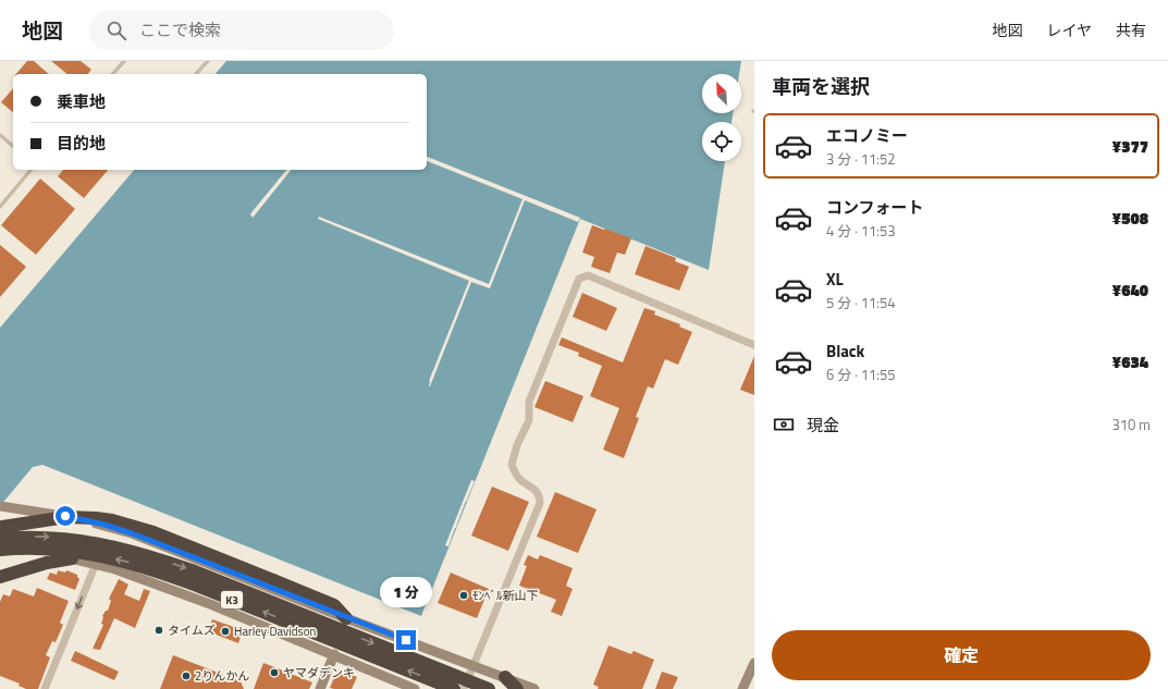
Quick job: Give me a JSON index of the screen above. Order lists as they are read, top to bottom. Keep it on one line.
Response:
{"streets":{"highway":["K3"]},"places":["ﾓﾝﾍﾞﾙ新山下","タイムズ","Harley Davidson","ヤマダデンキ","2りんかん"],"north":"top left","page":{"header":"地図","search":"ここで検索","nav":["地図","レイヤ","共有"],"heading":"車両を選択","banner":["乗車地","目的地"],"list":[{"name":"エコノミー","note":"3 分 · 11:52","value":"¥377"},{"name":"コンフォート","note":"4 分 · 11:53","value":"¥508"},{"name":"XL","note":"5 分 · 11:54","value":"¥640"},{"name":"Black","note":"6 分 · 11:55","value":"¥634"}],"pay":["現金","310 m"],"bubble":"1 分","buttons":"確定"}}
